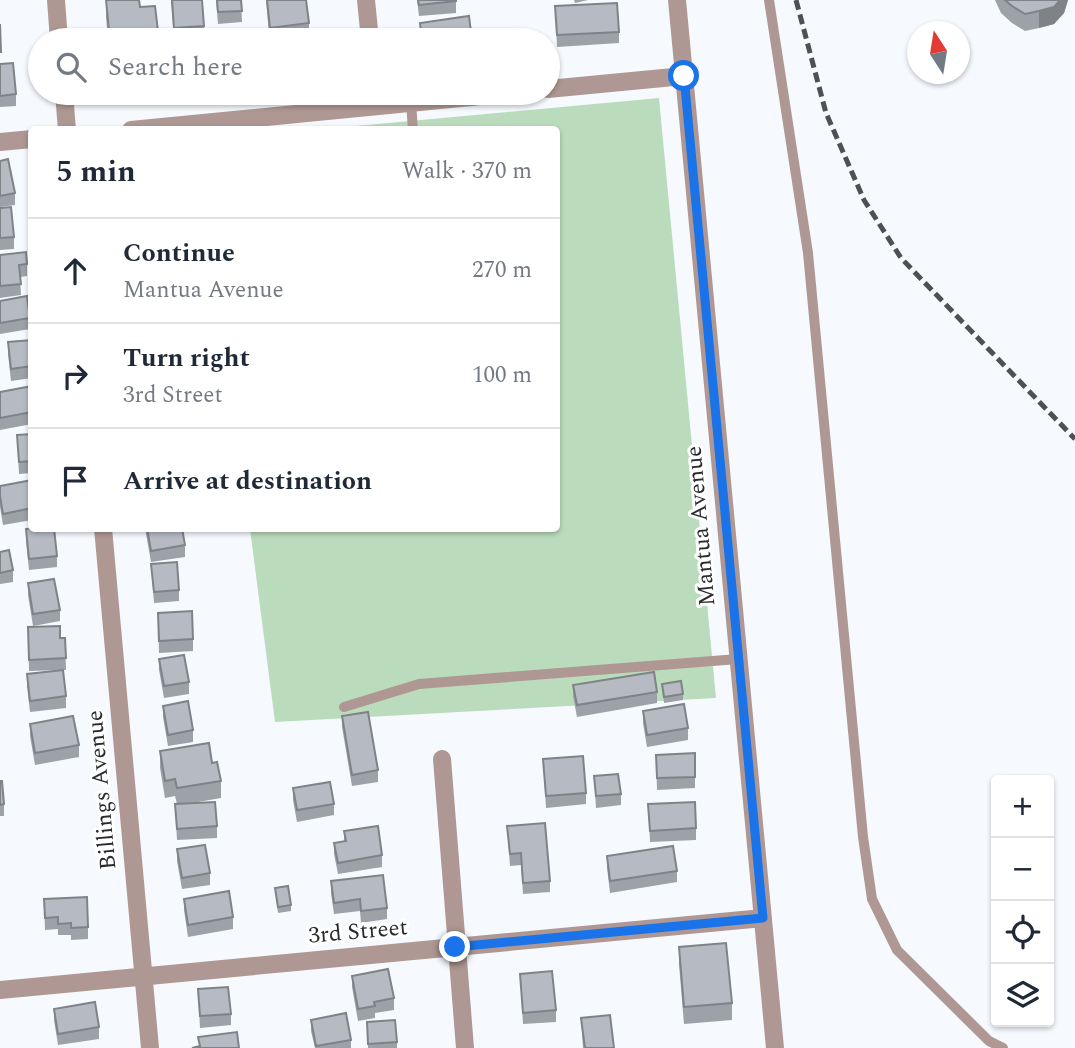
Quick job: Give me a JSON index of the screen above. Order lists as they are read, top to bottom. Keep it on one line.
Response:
{"streets":{"street":["Mantua Avenue","Billings Avenue","3rd Street"]},"crossings":[["Mantua Avenue","3rd Street"],["Billings Avenue","3rd Street"]],"north":"top","page":{"search":"Search here","heading":["5 min","Walk · 370 m"],"list":[["Continue","Mantua Avenue","270 m"],["Turn right","3rd Street","100 m"],"Arrive at destination"],"map_buttons":["+","−"]}}
